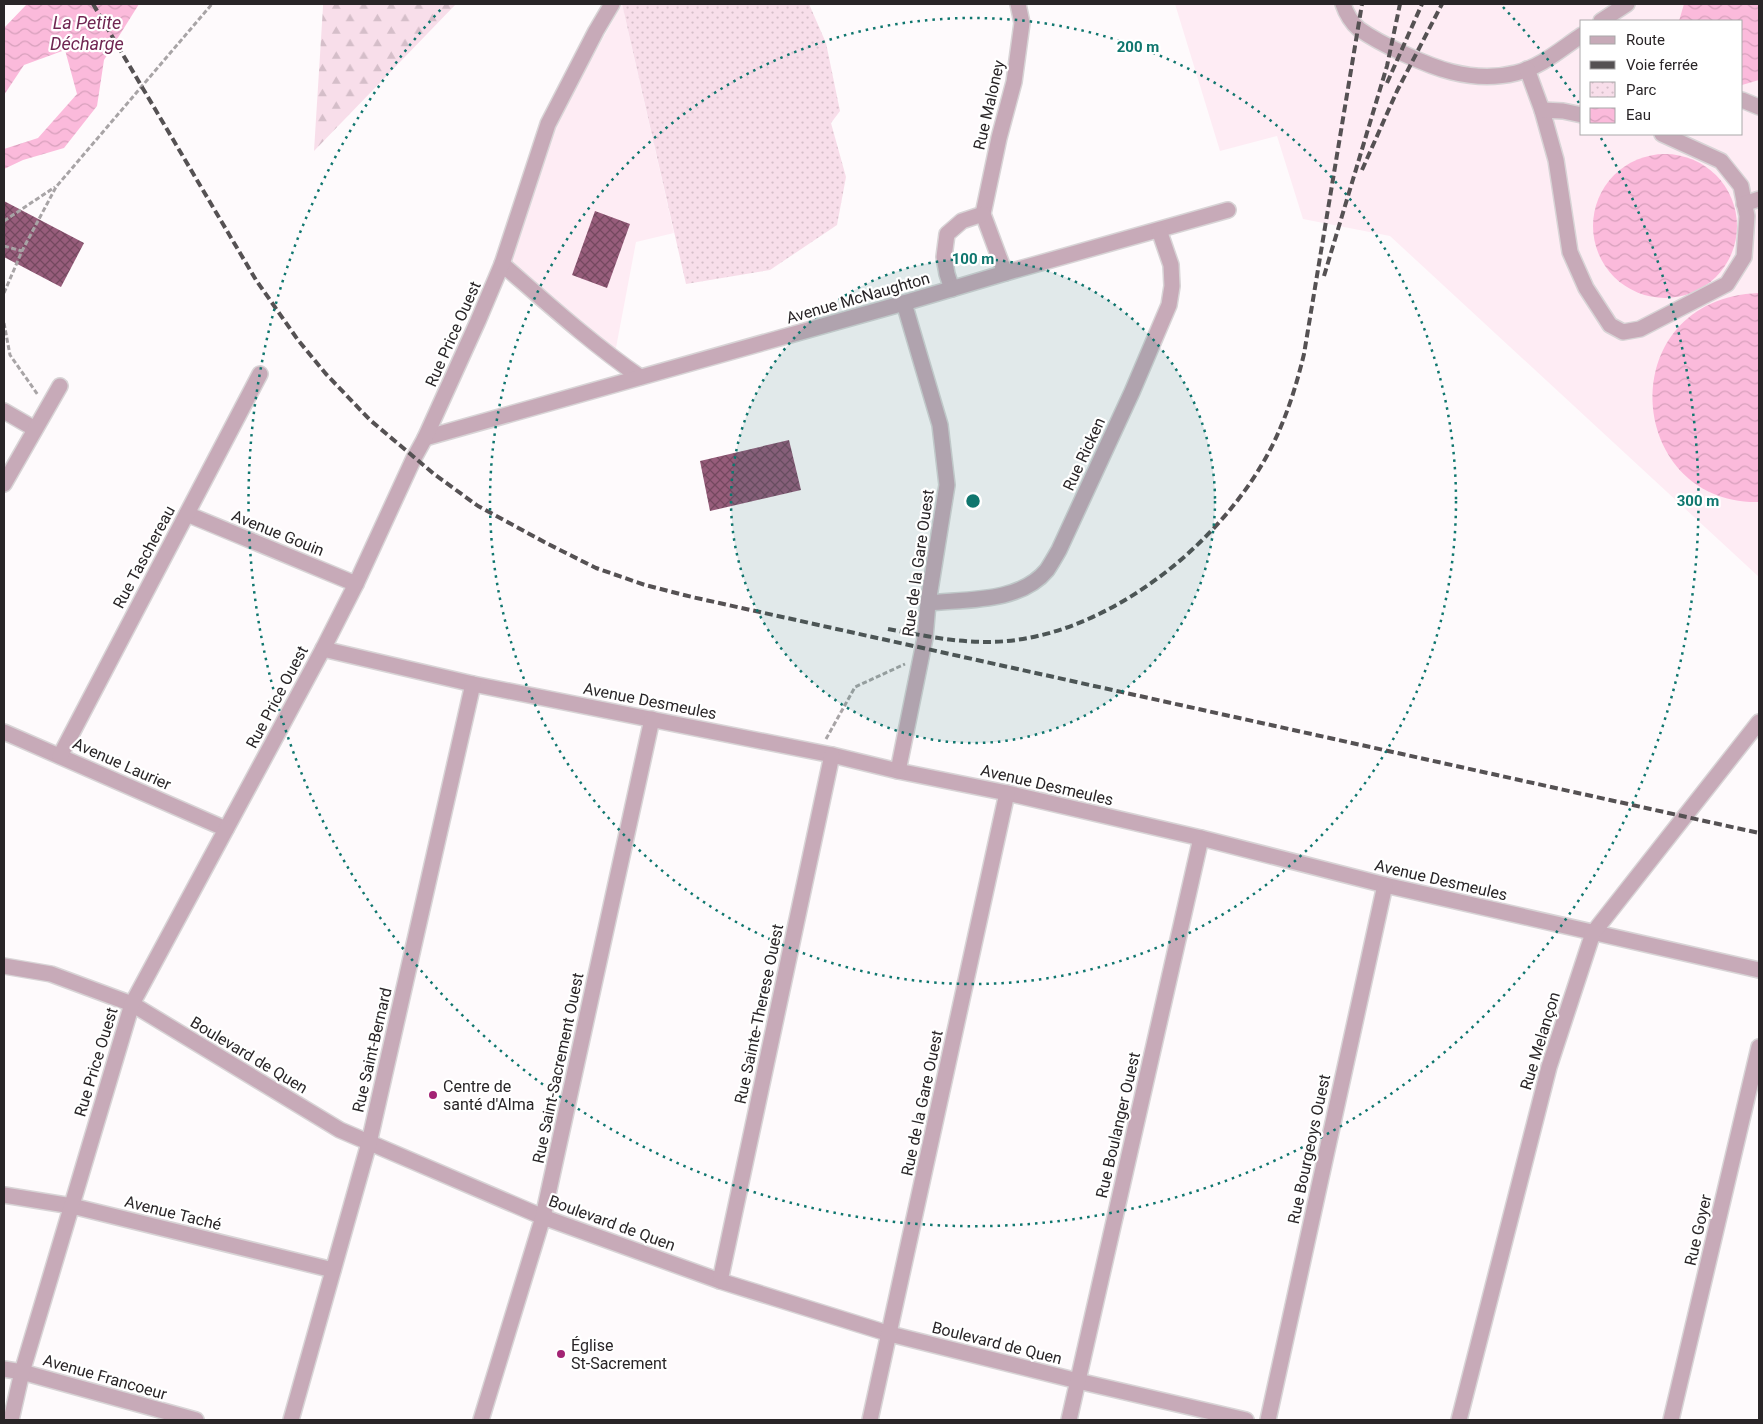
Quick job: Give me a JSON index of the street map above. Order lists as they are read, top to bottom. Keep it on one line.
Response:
{"streets":{"street":["Rue Maloney","Avenue McNaughton","Rue Price Ouest","Rue Ricken","Avenue Gouin","Rue Taschereau","Rue de la Gare Ouest","Avenue Desmeules","Avenue Laurier","Rue Sainte-Therese Ouest","Rue Melançon","Rue Saint-Bernard","Boulevard de Quen","Rue Saint-Sacrement Ouest","Rue Boulanger Ouest","Rue Bourgeoys Ouest","Avenue Taché","Rue Goyer","Avenue Francoeur"]},"crossings":[["Avenue McNaughton","Rue Price Ouest"],["Avenue McNaughton","Rue Ricken"],["Avenue McNaughton","Rue de la Gare Ouest"],["Rue Price Ouest","Avenue Gouin"],["Rue Price Ouest","Avenue Desmeules"],["Rue Price Ouest","Avenue Laurier"],["Rue Price Ouest","Boulevard de Quen"],["Rue Price Ouest","Avenue Taché"],["Rue Price Ouest","Avenue Francoeur"],["Rue Ricken","Rue de la Gare Ouest"],["Avenue Gouin","Rue Taschereau"],["Rue Taschereau","Avenue Laurier"],["Rue de la Gare Ouest","Avenue Desmeules"],["Rue de la Gare Ouest","Boulevard de Quen"],["Avenue Desmeules","Rue Sainte-Therese Ouest"],["Avenue Desmeules","Rue Melançon"],["Avenue Desmeules","Rue Saint-Bernard"],["Avenue Desmeules","Rue Saint-Sacrement Ouest"],["Avenue Desmeules","Rue Boulanger Ouest"],["Avenue Desmeules","Rue Bourgeoys Ouest"],["Rue Sainte-Therese Ouest","Boulevard de Quen"],["Rue Saint-Bernard","Boulevard de Quen"],["Rue Saint-Bernard","Avenue Taché"],["Boulevard de Quen","Rue Saint-Sacrement Ouest"],["Boulevard de Quen","Rue Boulanger Ouest"]],"water":["La Petite Décharge"],"places":["Centre de santé d'Alma","Église St-Sacrement"],"legend":["Route","Voie ferrée","Parc","Eau"],"rings":["200 m","100 m","300 m"]}
